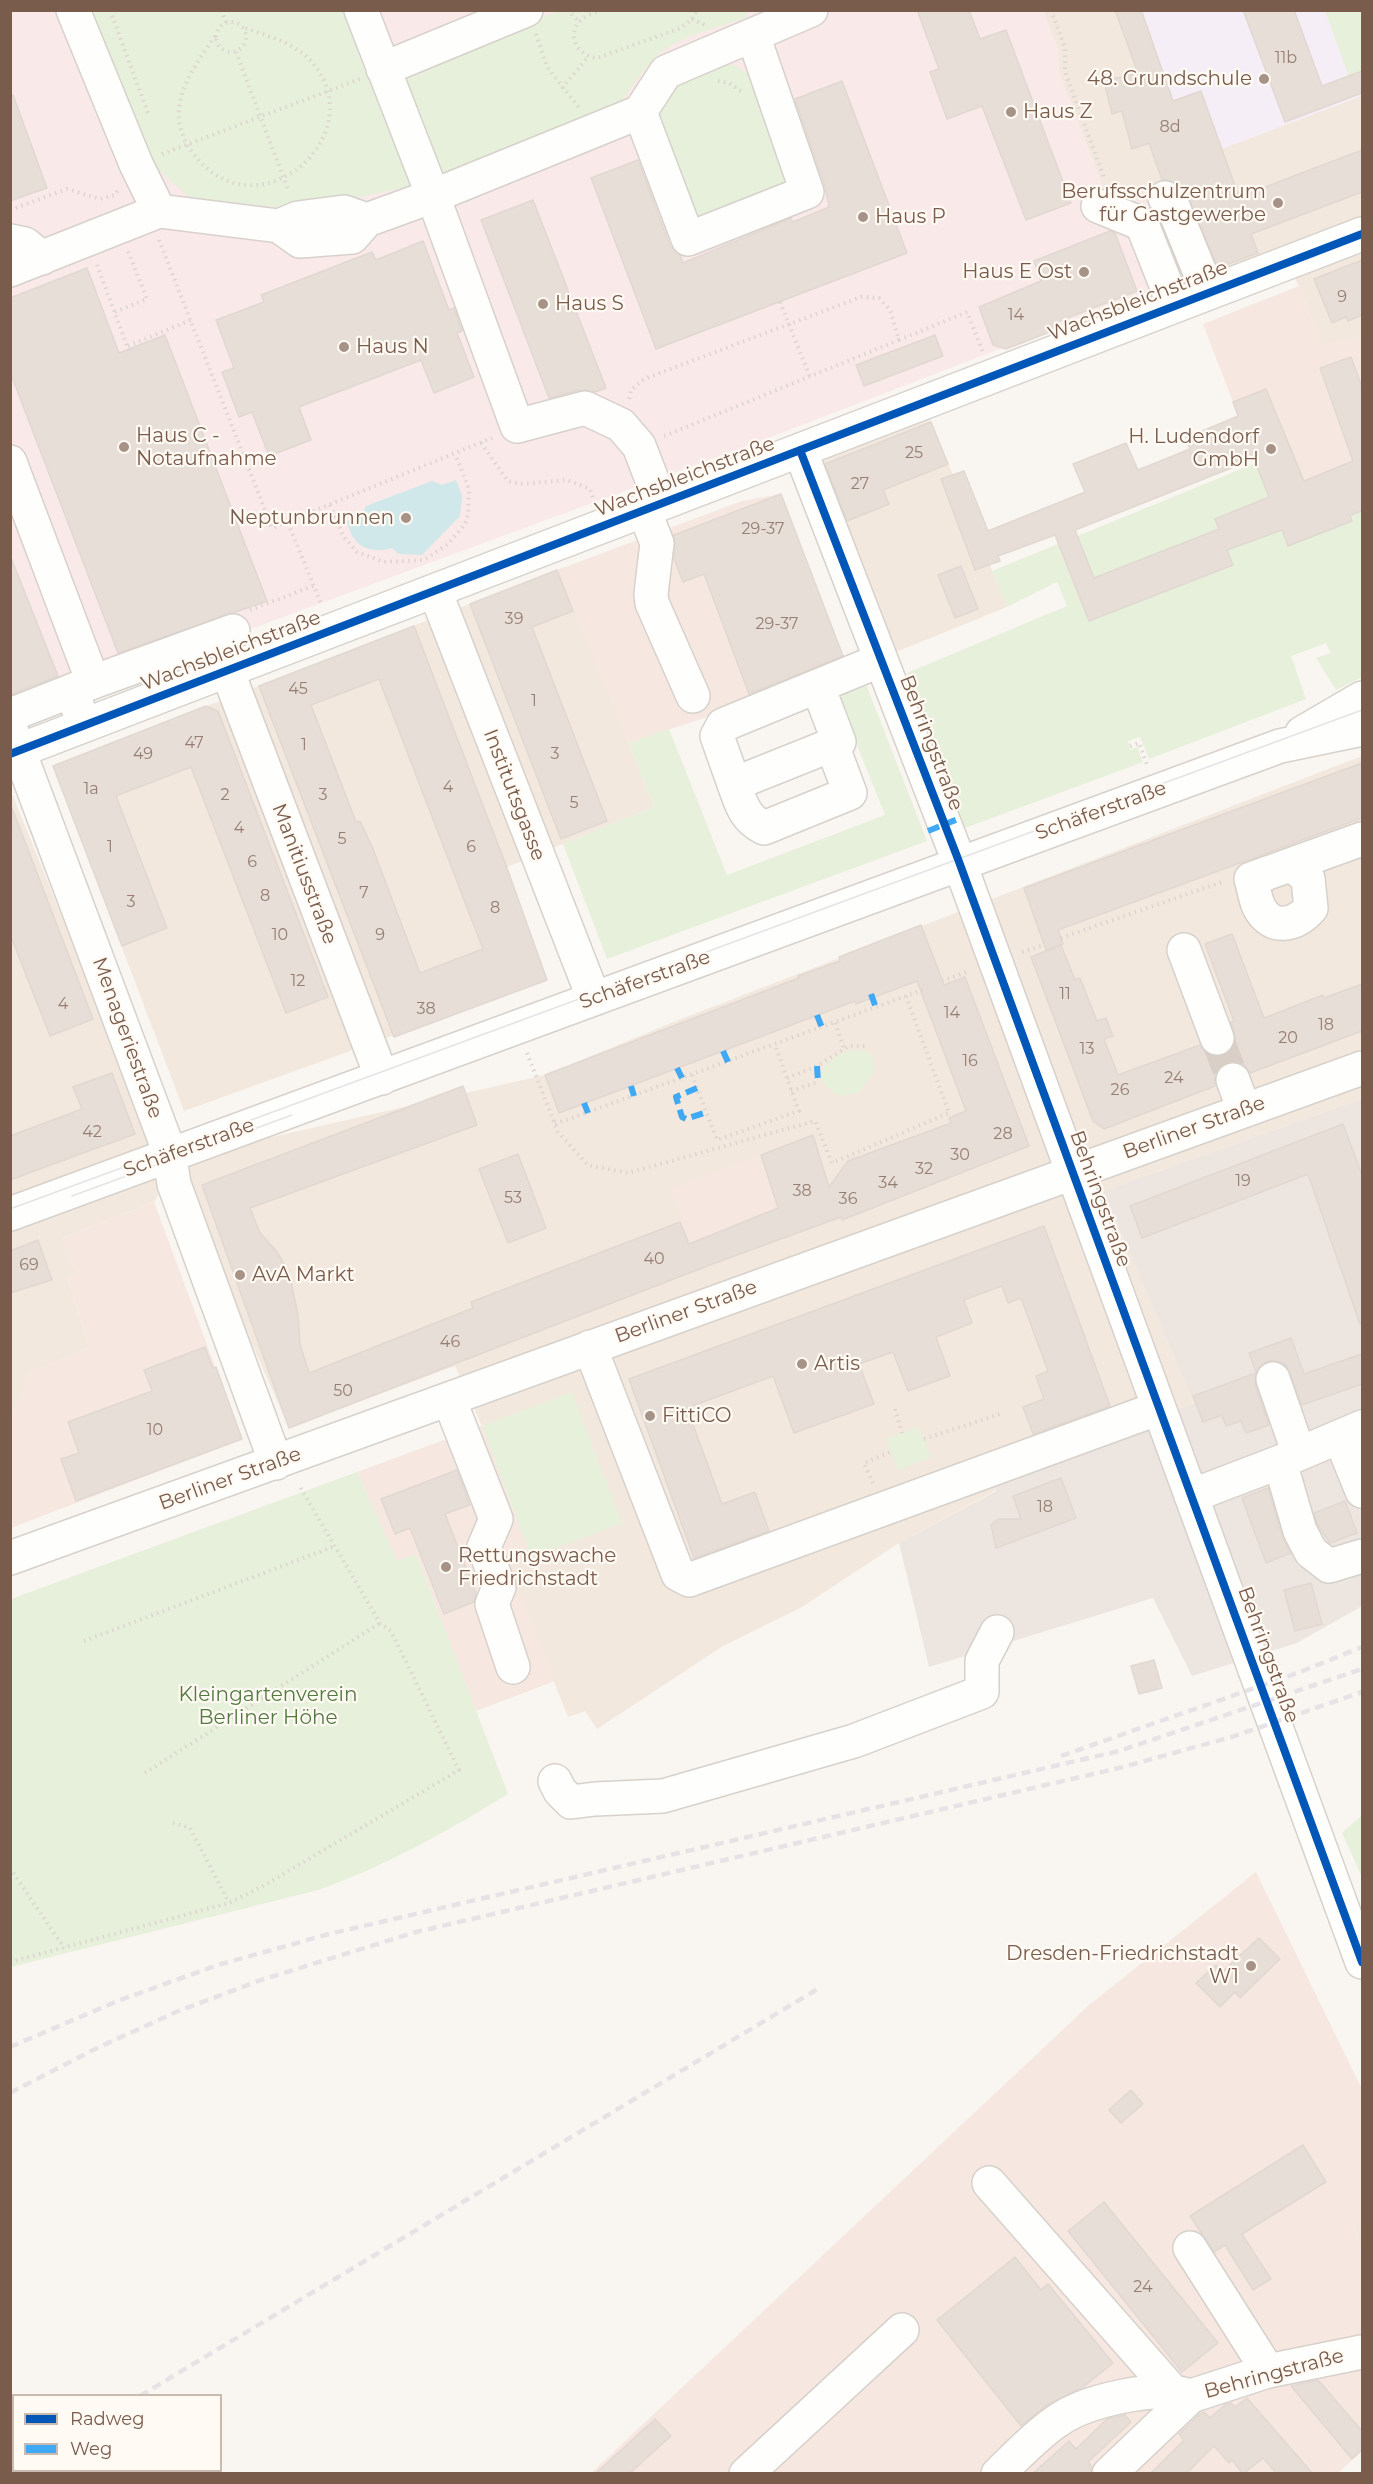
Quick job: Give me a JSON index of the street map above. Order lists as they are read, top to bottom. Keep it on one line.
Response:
{"streets":{"street":["Wachsbleichstraße","Behringstraße","Institutsgasse","Schäferstraße","Manitiusstraße","Menageriestraße","Berliner Straße"]},"crossings":[["Wachsbleichstraße","Behringstraße"],["Wachsbleichstraße","Institutsgasse"],["Wachsbleichstraße","Manitiusstraße"],["Wachsbleichstraße","Menageriestraße"],["Behringstraße","Schäferstraße"],["Behringstraße","Berliner Straße"],["Institutsgasse","Schäferstraße"],["Schäferstraße","Manitiusstraße"],["Schäferstraße","Menageriestraße"],["Menageriestraße","Berliner Straße"]],"parks":["Kleingartenverein Berliner Höhe"],"places":["48. Grundschule","Haus Z","Berufsschulzentrum für Gastgewerbe","Haus P","Haus E Ost","Haus S","Haus N","Haus C - Notaufnahme","H. Ludendorf GmbH","Neptunbrunnen","AvA Markt","Artis","FittiCO","Rettungswache Friedrichstadt","Dresden-Friedrichstadt W1"],"house_numbers":["11b","8d","9","14","25","27","29-37","39","29-37","45","1","47","1","49","3","4","1a","2","3","5","4","5","1","6","6","7","8","3","8","10","9","12","11","4","38","14","18","20","13","16","24","26","42","28","30","32","19","34","38","53","36","40","69","46","50","10","18","24"],"legend":["Radweg","Weg"]}
